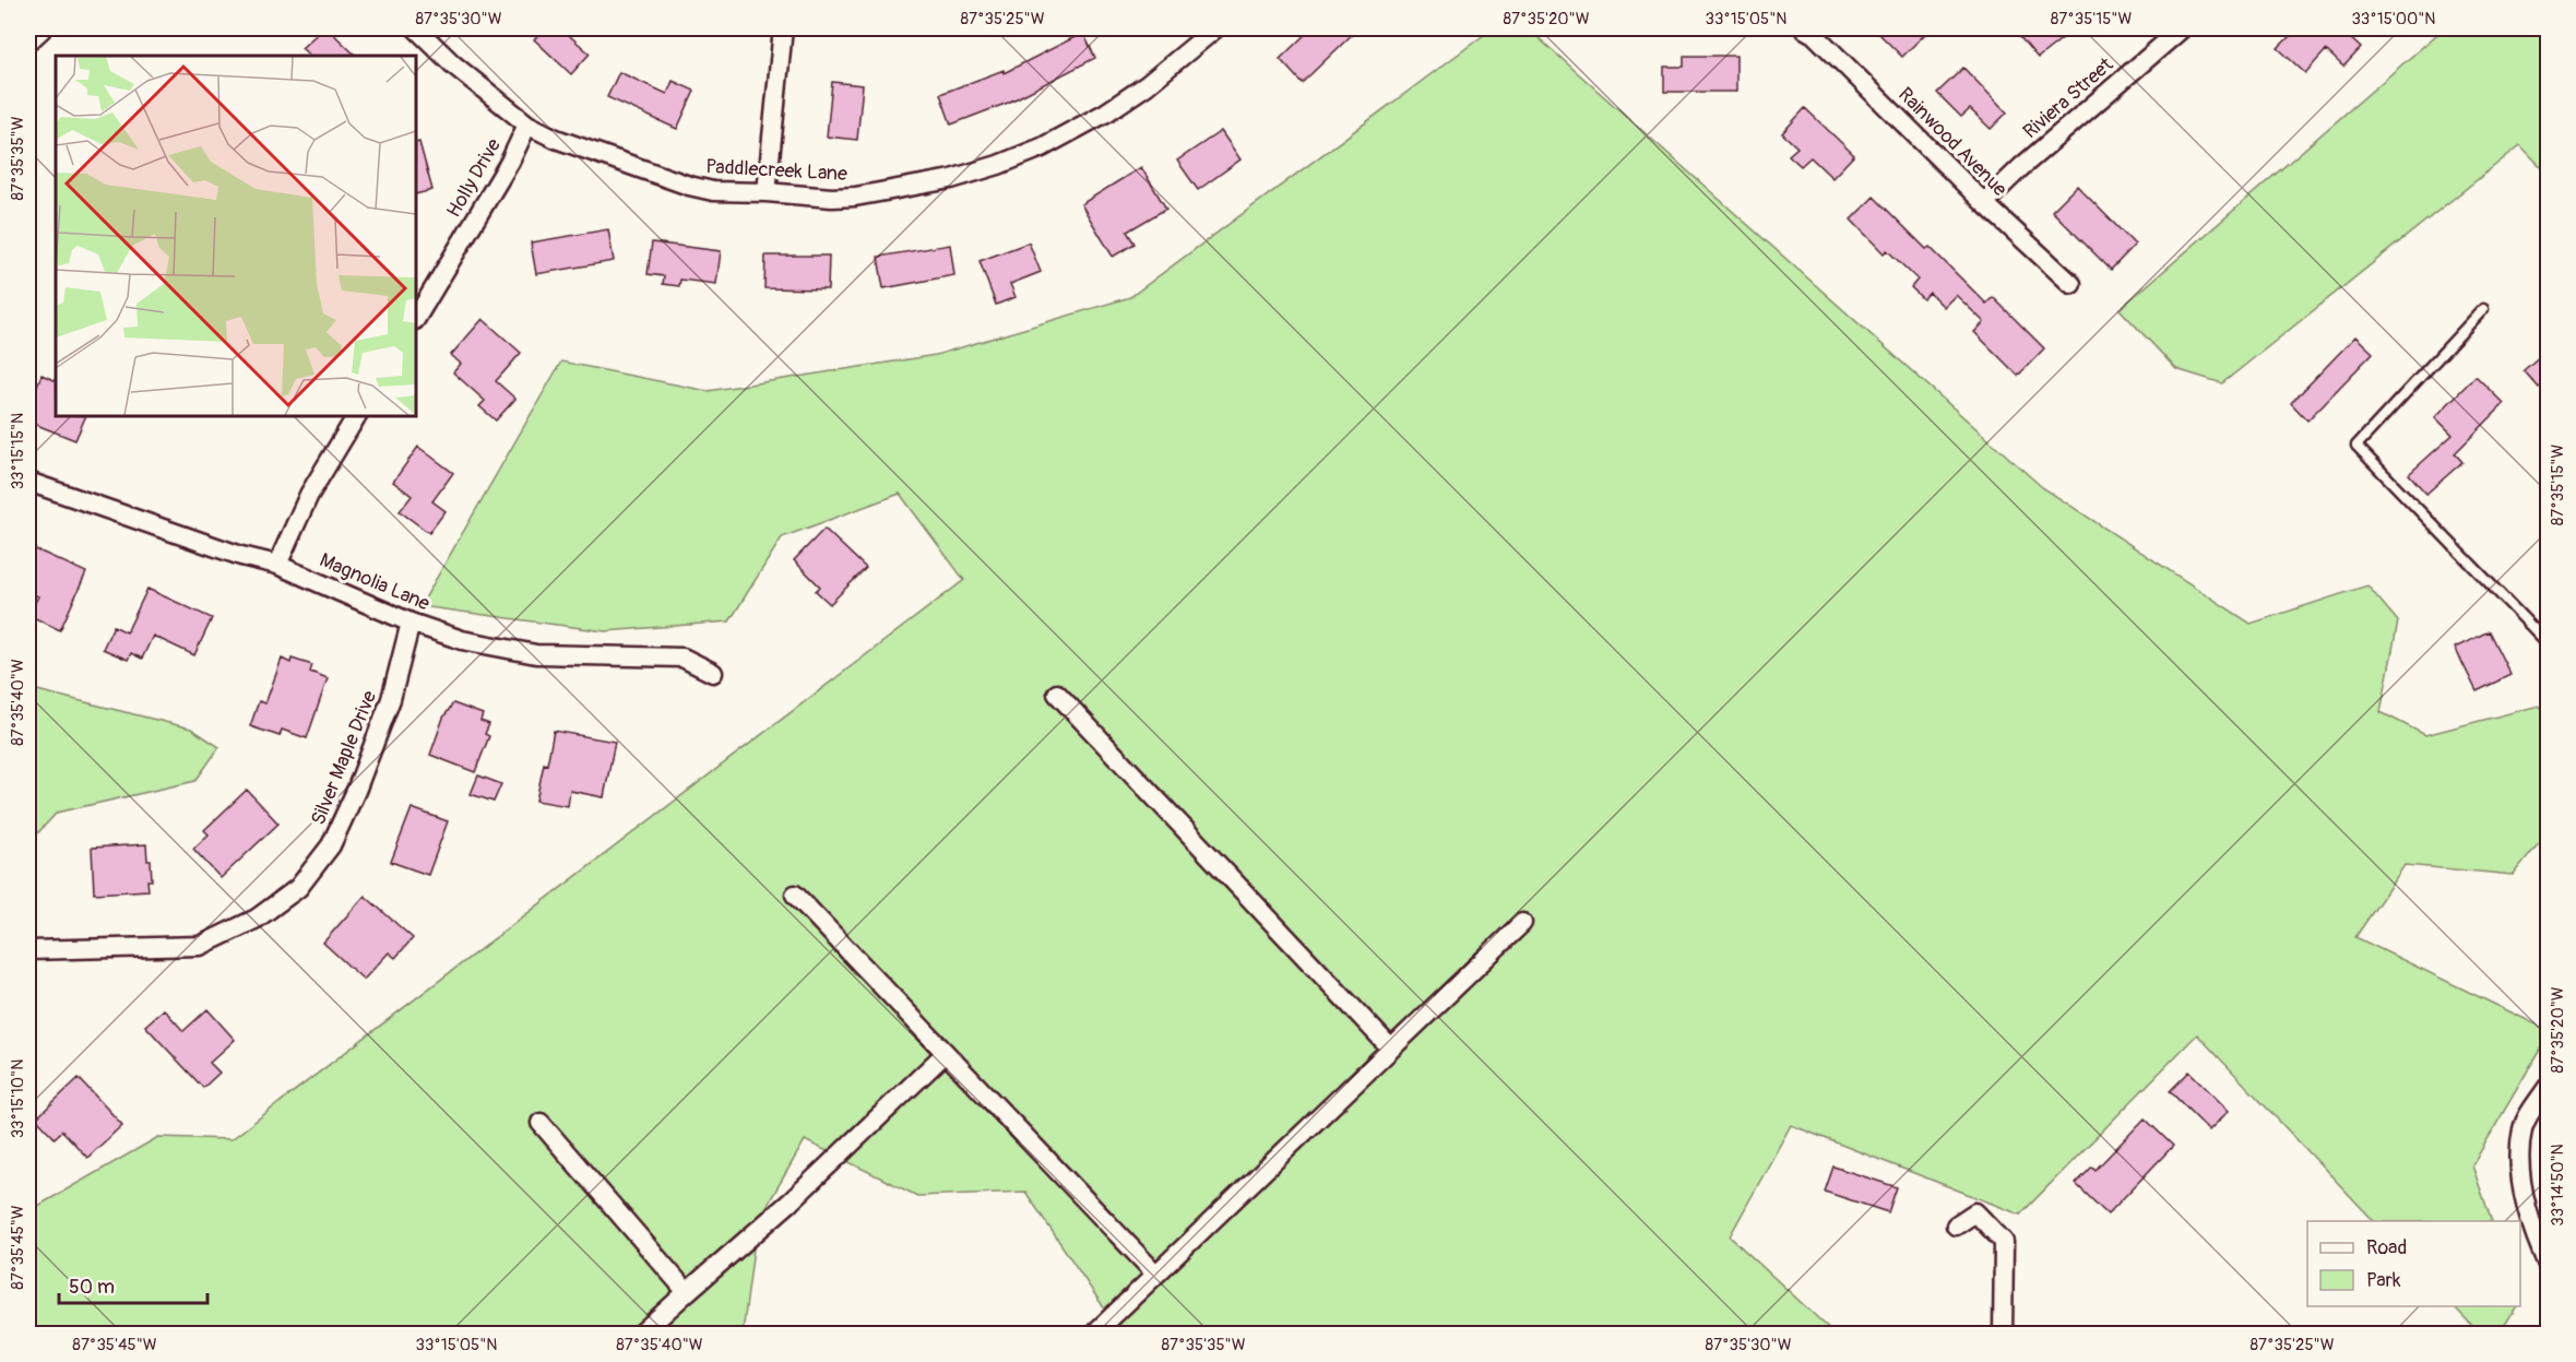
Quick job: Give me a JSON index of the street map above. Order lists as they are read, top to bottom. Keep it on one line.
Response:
{"streets":{"street":["Riviera Street","Rainwood Avenue","Paddlecreek Lane","Holly Drive","Magnolia Lane","Silver Maple Drive"]},"crossings":[["Riviera Street","Rainwood Avenue"],["Paddlecreek Lane","Holly Drive"],["Magnolia Lane","Silver Maple Drive"]],"legend":["Road","Park"],"scale_bar":"50 m","coordinates":["87°35'30\"W","87°35'25\"W","87°35'20\"W","33°15'05\"N","87°35'15\"W","33°15'00\"N","87°35'35\"W","33°15'15\"N","87°35'40\"W","33°15'10\"N","33°14'50\"N","87°35'45\"W"]}
